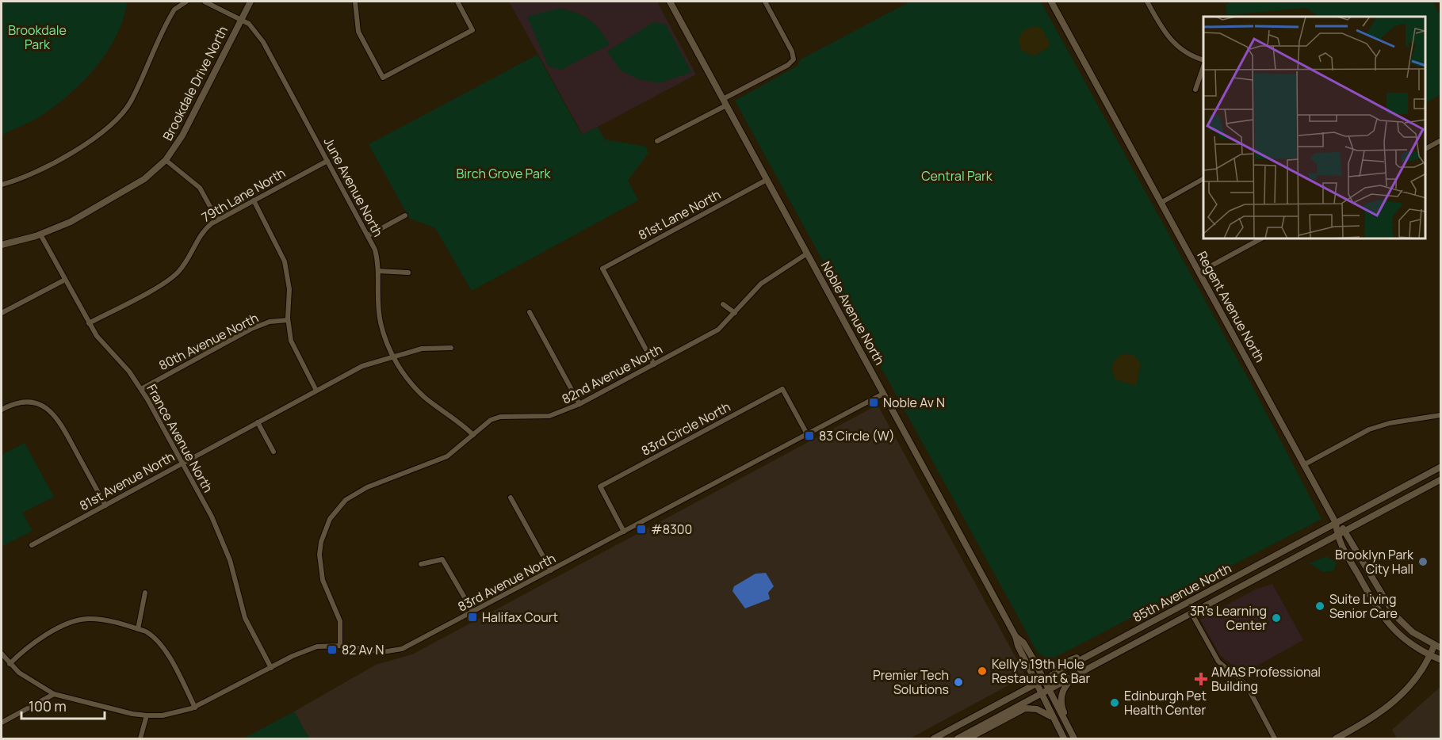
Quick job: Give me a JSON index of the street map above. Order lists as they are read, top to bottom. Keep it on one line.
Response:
{"streets":{"street":["Brookdale Drive North","June Avenue North","79th Lane North","81st Lane North","Regent Avenue North","Noble Avenue North","80th Avenue North","82nd Avenue North","83rd Circle North","France Avenue North","81st Avenue North","83rd Avenue North","85th Avenue North"]},"crossings":[["Brookdale Drive North","June Avenue North"],["Brookdale Drive North","France Avenue North"],["June Avenue North","79th Lane North"],["June Avenue North","82nd Avenue North"],["June Avenue North","81st Avenue North"],["79th Lane North","France Avenue North"],["81st Lane North","Noble Avenue North"],["81st Lane North","82nd Avenue North"],["Regent Avenue North","85th Avenue North"],["Noble Avenue North","82nd Avenue North"],["Noble Avenue North","83rd Avenue North"],["Noble Avenue North","85th Avenue North"],["80th Avenue North","France Avenue North"],["82nd Avenue North","83rd Avenue North"],["83rd Circle North","83rd Avenue North"],["France Avenue North","81st Avenue North"],["France Avenue North","83rd Avenue North"]],"parks":["Brookdale Park","Birch Grove Park","Central Park"],"places":{"transit":["Noble Av N","83 Circle (W)","#8300","Halifax Court","82 Av N"],"other":["Brooklyn Park City Hall","Suite Living Senior Care","3R's Learning Center","Kelly's 19th Hole Restaurant & Bar","Premier Tech Solutions","Edinburgh Pet Health Center"],"health":["AMAS Professional Building"]},"scale_bar":"100 m"}
